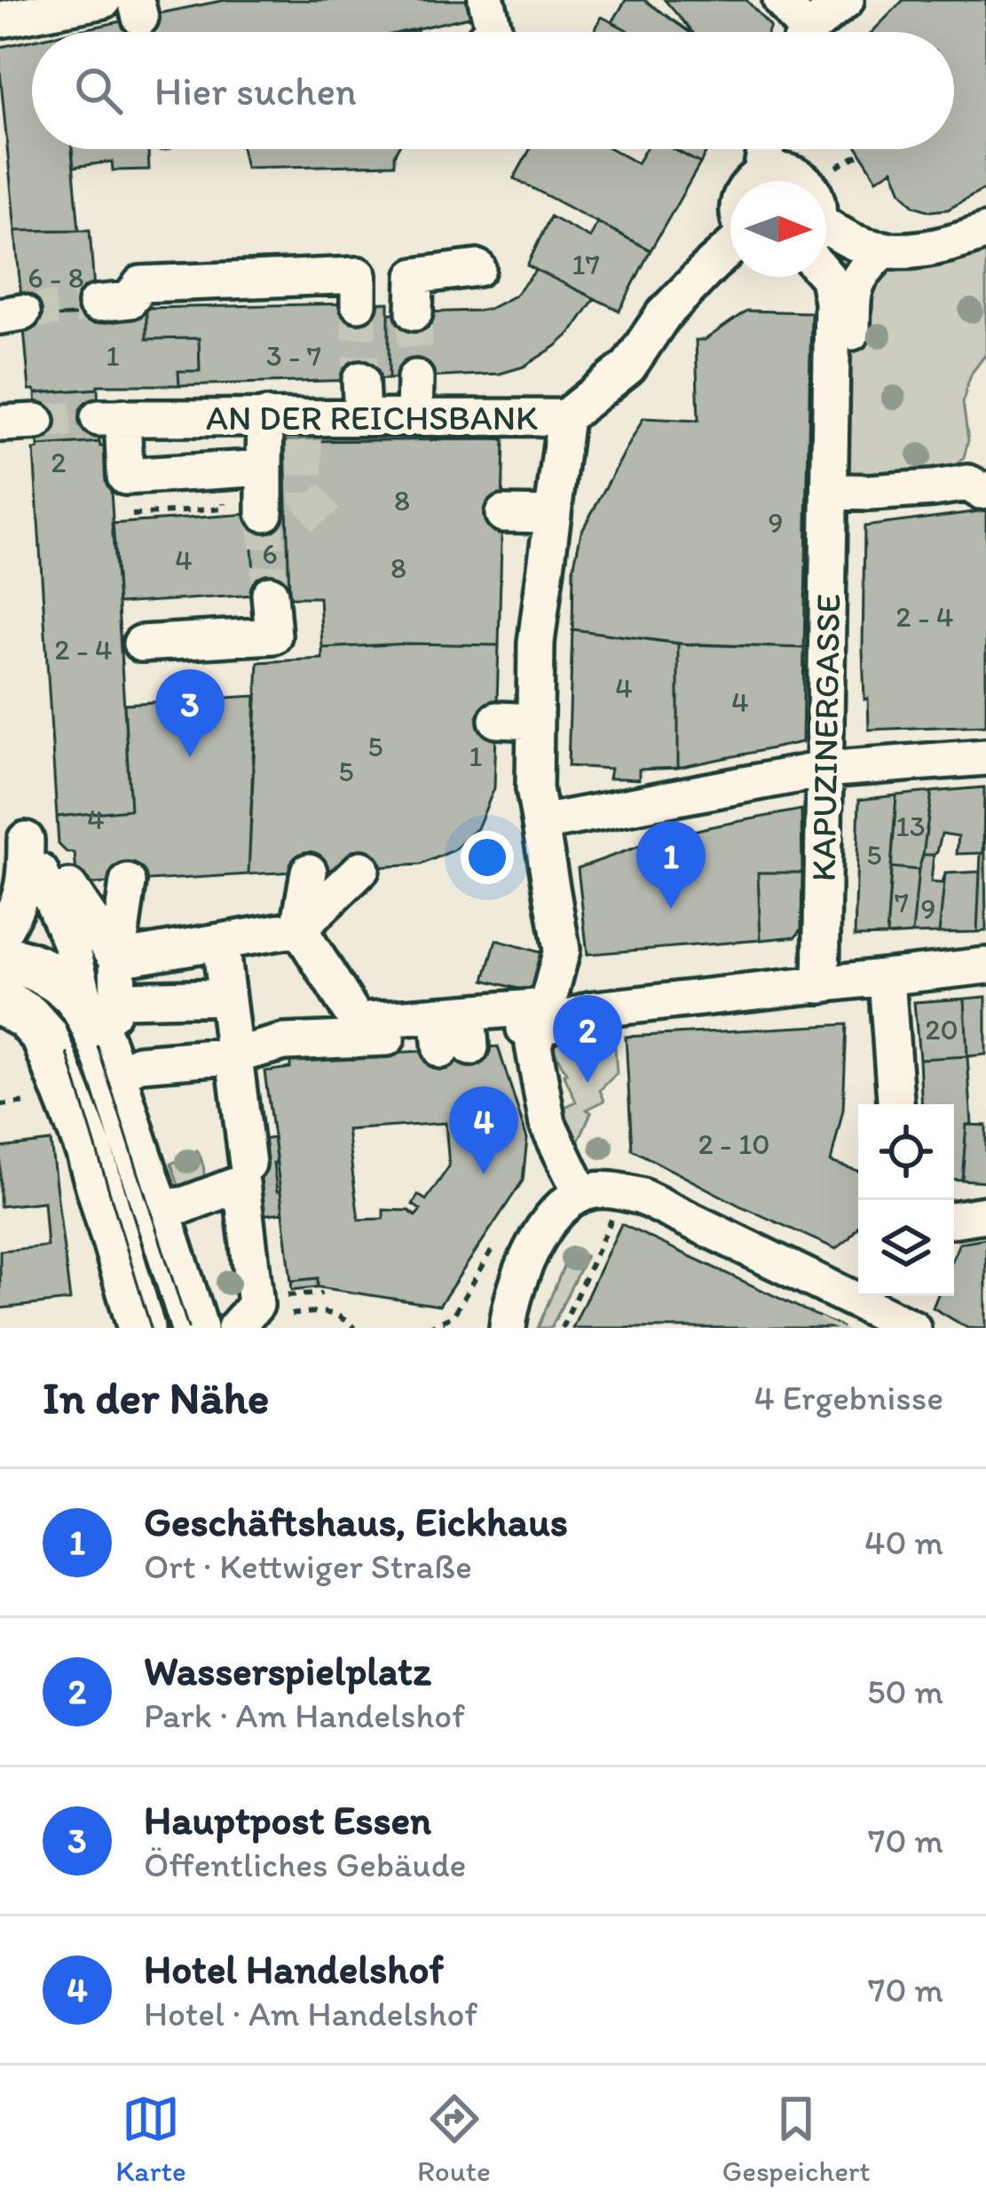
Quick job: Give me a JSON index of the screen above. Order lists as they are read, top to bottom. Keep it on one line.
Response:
{"streets":{"street":["AN DER REICHSBANK","KAPUZINERGASSE"]},"house_numbers":["17","6 - 8","1","3 - 7","2","8","9","6","4","8","2 - 4","2 - 4","4","4","5","1","5","4","13","5","7","9","20","2 - 10"],"north":"right","page":{"search":"Hier suchen","pins":["3","1","2","4"],"heading":["In der Nähe","4 Ergebnisse"],"list":[{"mark":"1","name":"Geschäftshaus, Eickhaus","note":"Ort · Kettwiger Straße","value":"40 m"},{"mark":"2","name":"Wasserspielplatz","note":"Park · Am Handelshof","value":"50 m"},{"mark":"3","name":"Hauptpost Essen","note":"Öffentliches Gebäude","value":"70 m"},{"mark":"4","name":"Hotel Handelshof","note":"Hotel · Am Handelshof","value":"70 m"}],"nav":["Karte","Route","Gespeichert"]}}
